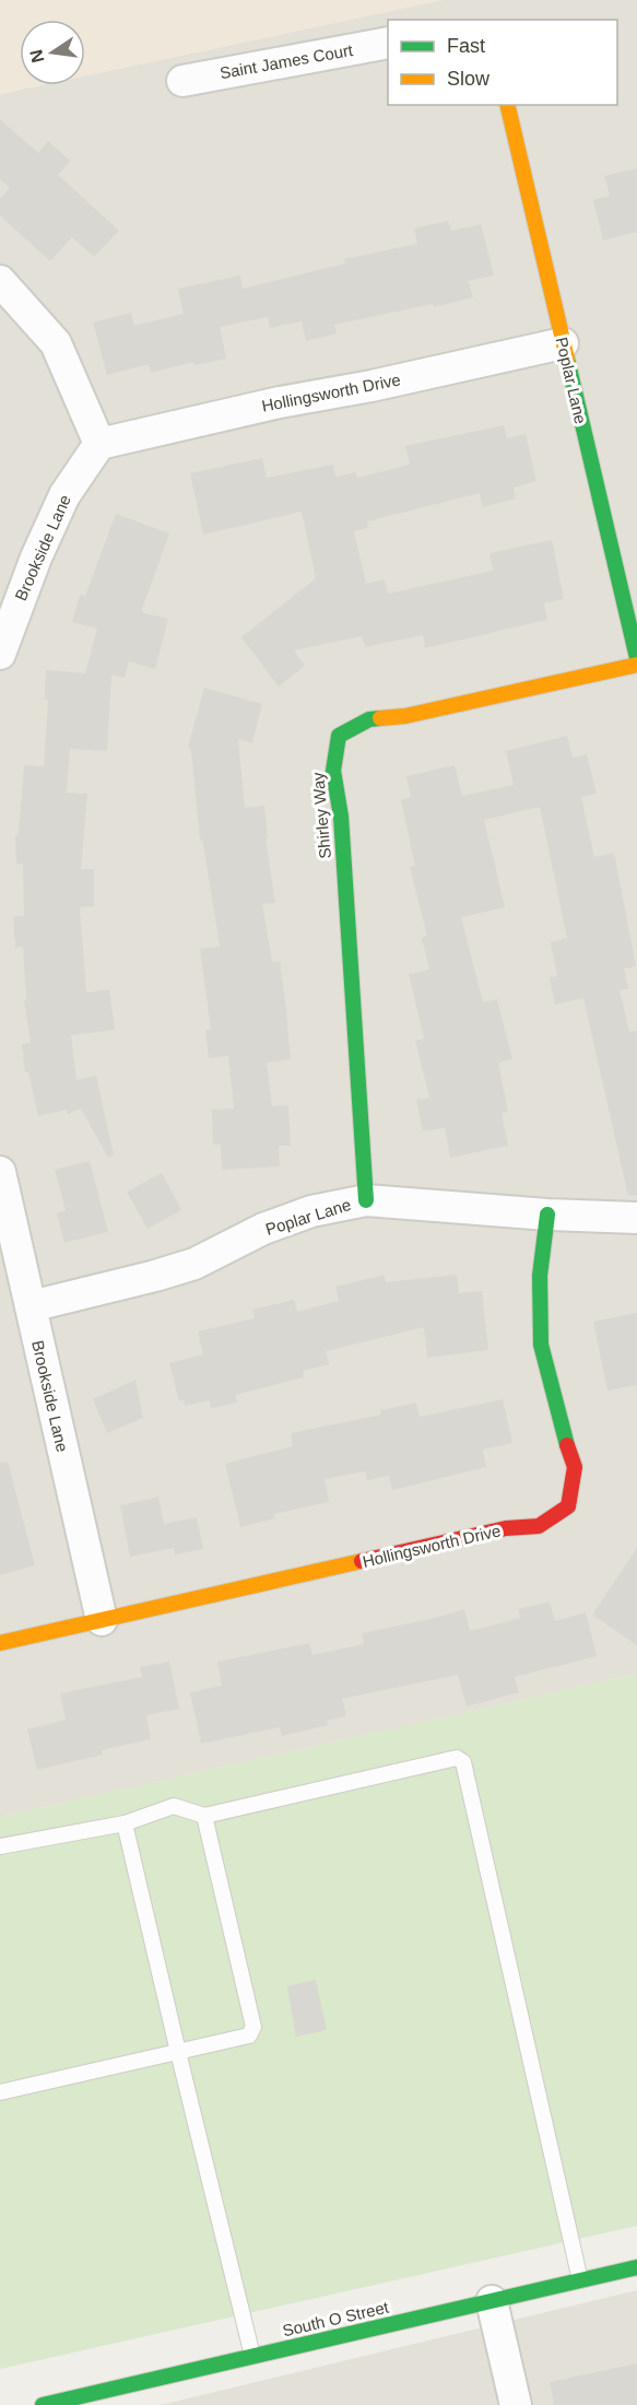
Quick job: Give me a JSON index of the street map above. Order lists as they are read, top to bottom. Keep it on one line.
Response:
{"streets":{"street":["Saint James Court","Poplar Lane","Hollingsworth Drive","Brookside Lane","Shirley Way","South O Street"]},"crossings":[["Poplar Lane","Hollingsworth Drive"],["Poplar Lane","Brookside Lane"],["Poplar Lane","Shirley Way"],["Hollingsworth Drive","Brookside Lane"]],"legend":["Fast","Slow"],"north":"left"}
